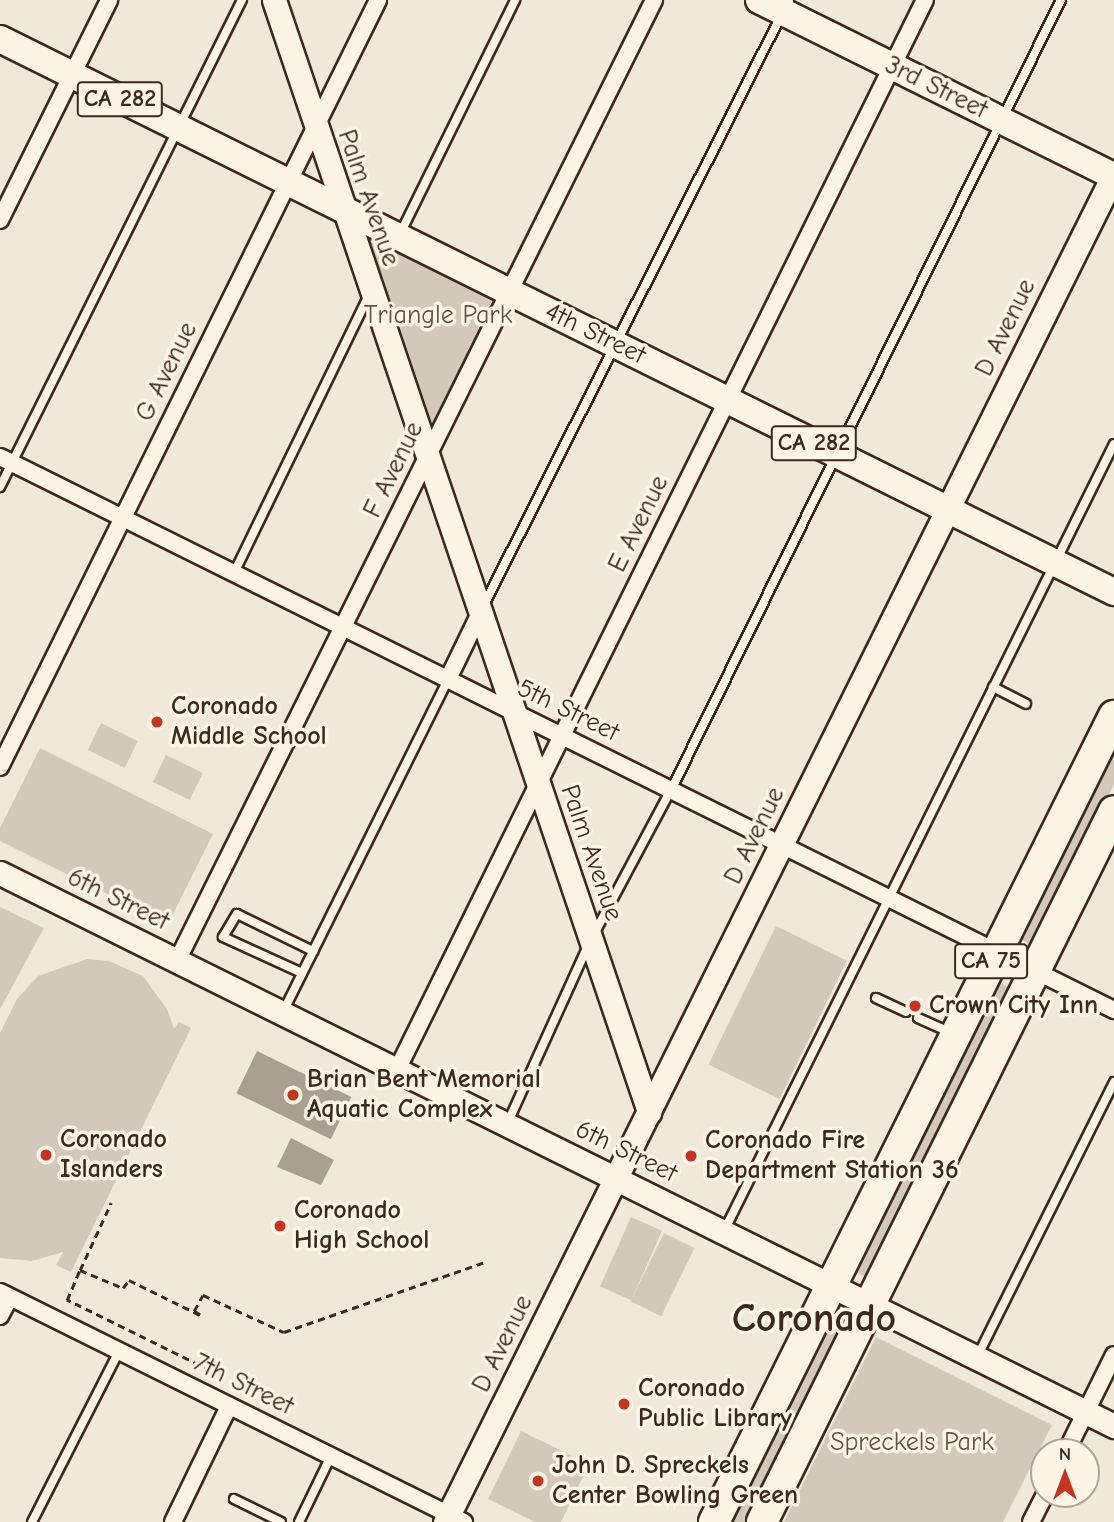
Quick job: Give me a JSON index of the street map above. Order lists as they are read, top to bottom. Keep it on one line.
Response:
{"streets":{"highway":["CA 75"],"main road":["3rd Street","CA 282","4th Street"],"street":["Palm Avenue","D Avenue","G Avenue","F Avenue","E Avenue","5th Street","6th Street","7th Street"]},"crossings":[["3rd Street","D Avenue"],["3rd Street","E Avenue"],["Palm Avenue","D Avenue"],["Palm Avenue","4th Street"],["Palm Avenue","G Avenue"],["Palm Avenue","F Avenue"],["Palm Avenue","E Avenue"],["Palm Avenue","5th Street"],["D Avenue","4th Street"],["D Avenue","5th Street"],["D Avenue","6th Street"],["D Avenue","7th Street"],["4th Street","G Avenue"],["4th Street","F Avenue"],["4th Street","E Avenue"],["G Avenue","5th Street"],["F Avenue","5th Street"],["F Avenue","6th Street"],["E Avenue","5th Street"],["E Avenue","6th Street"],["5th Street","CA 75"],["6th Street","CA 75"]],"districts":["Coronado"],"parks":["Triangle Park","Spreckels Park"],"places":["Coronado Middle School","Crown City Inn","Brian Bent Memorial Aquatic Complex","Coronado Islanders","Coronado Fire Department Station 36","Coronado High School","Coronado Public Library","John D. Spreckels Center Bowling Green"],"north":"top"}
